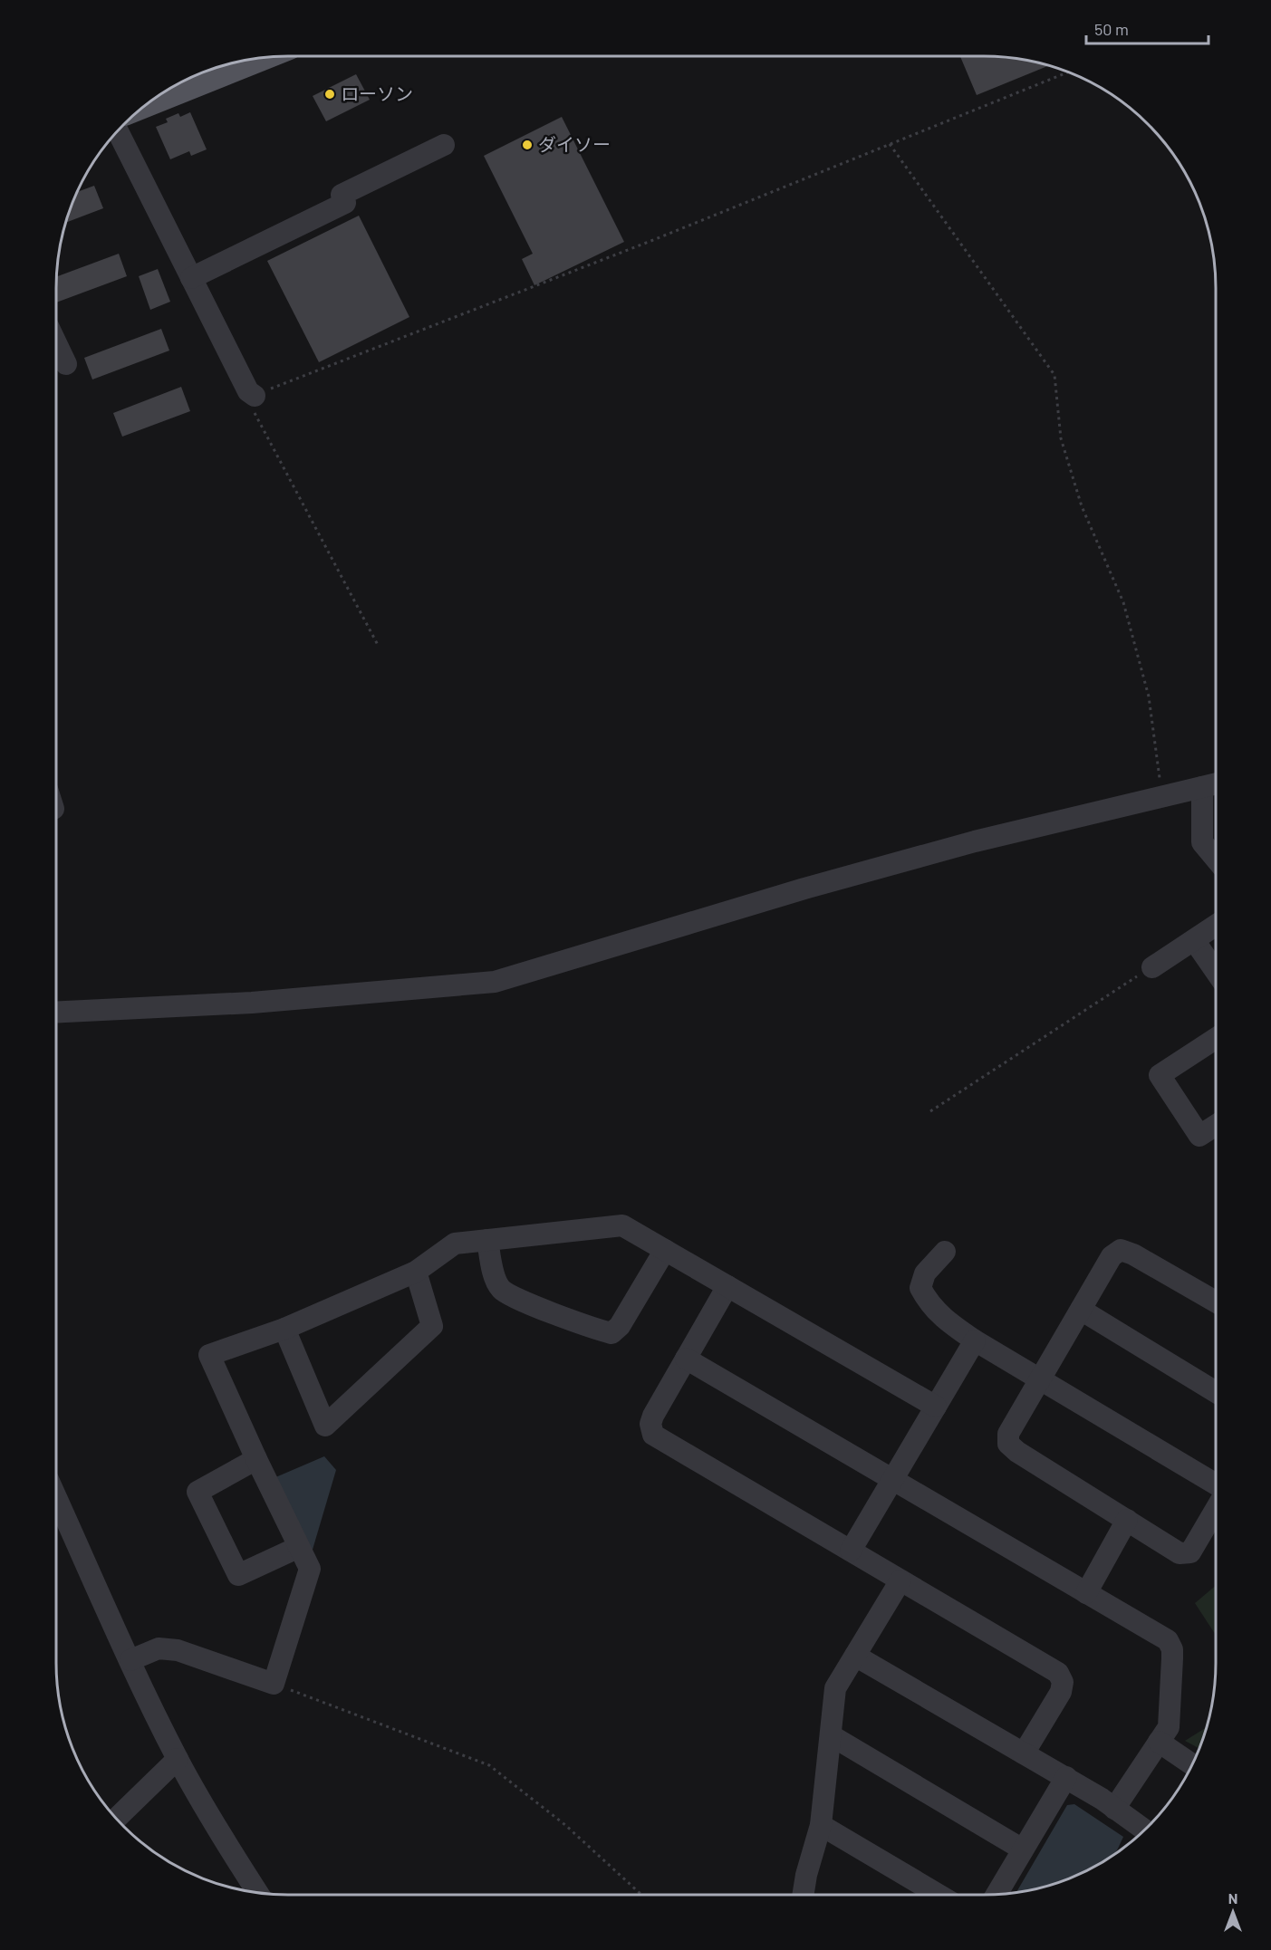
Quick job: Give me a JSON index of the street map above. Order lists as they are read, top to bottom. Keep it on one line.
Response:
{"places":["ローソン","ダイソー"],"scale_bar":"50 m","north":"top"}
